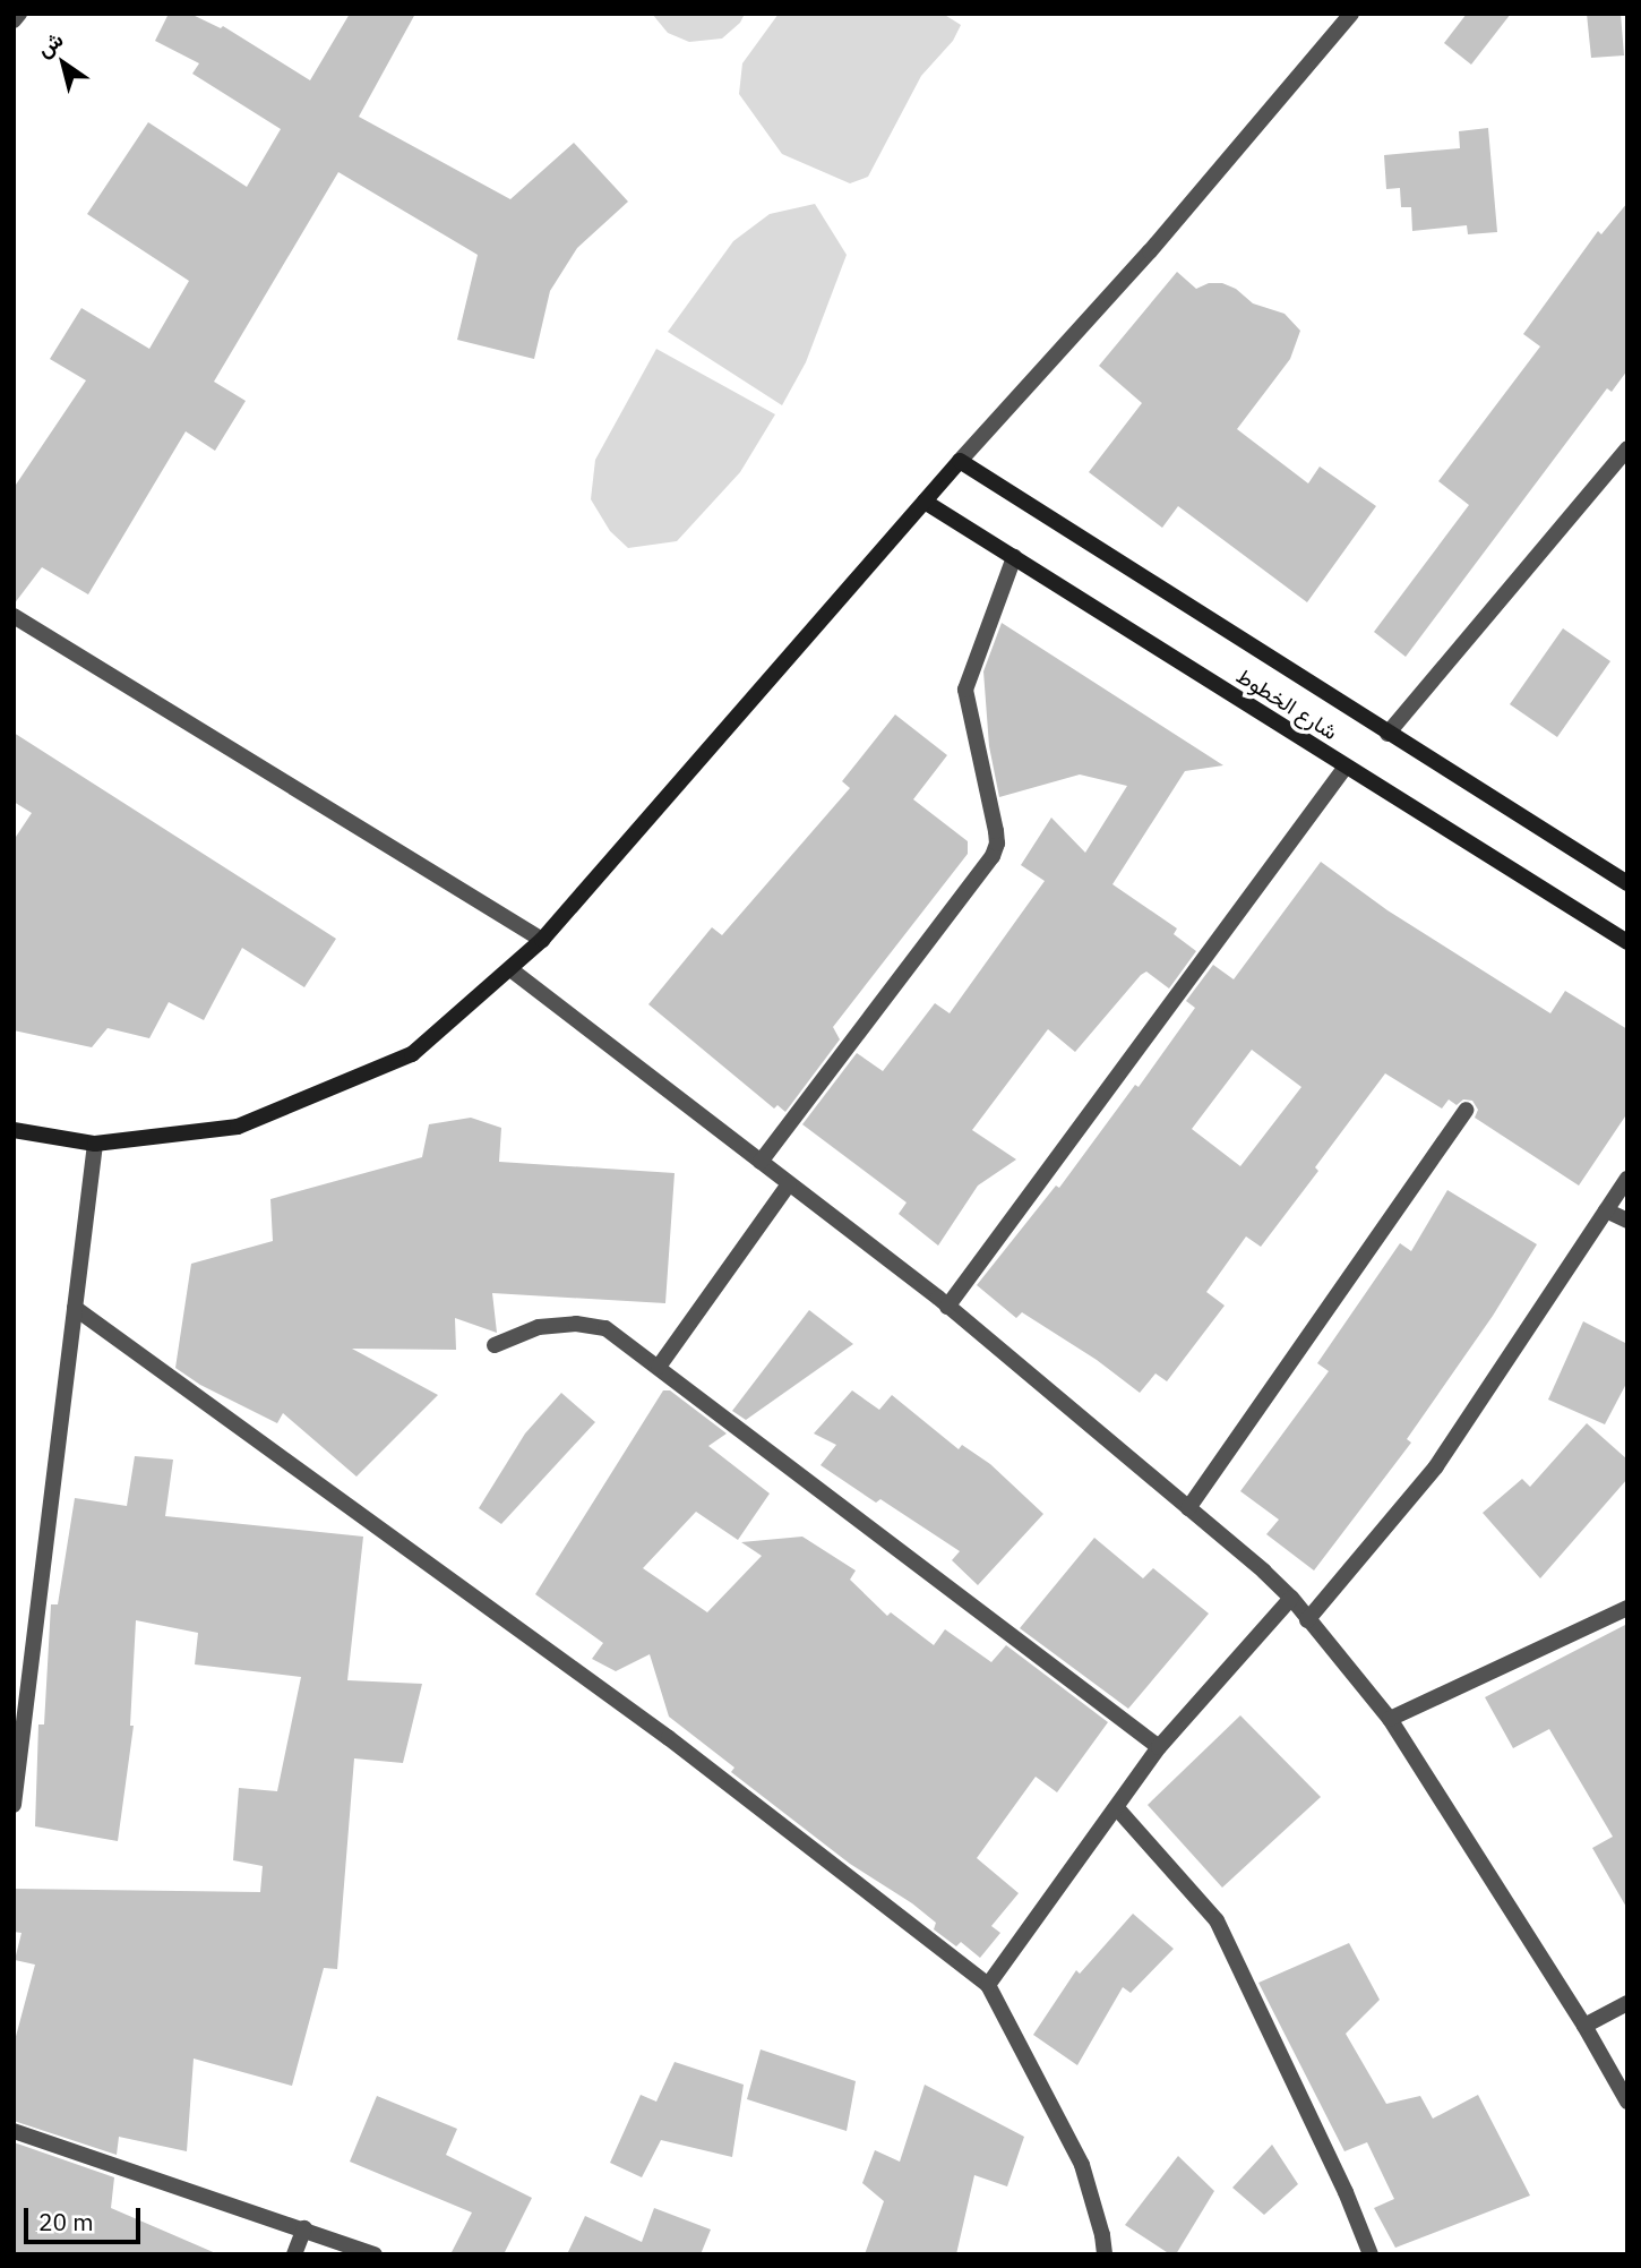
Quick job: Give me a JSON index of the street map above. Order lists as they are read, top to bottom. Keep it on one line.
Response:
{"streets":{"street":["شارع الخطوط"]},"scale_bar":"20 m","north":"top left"}
